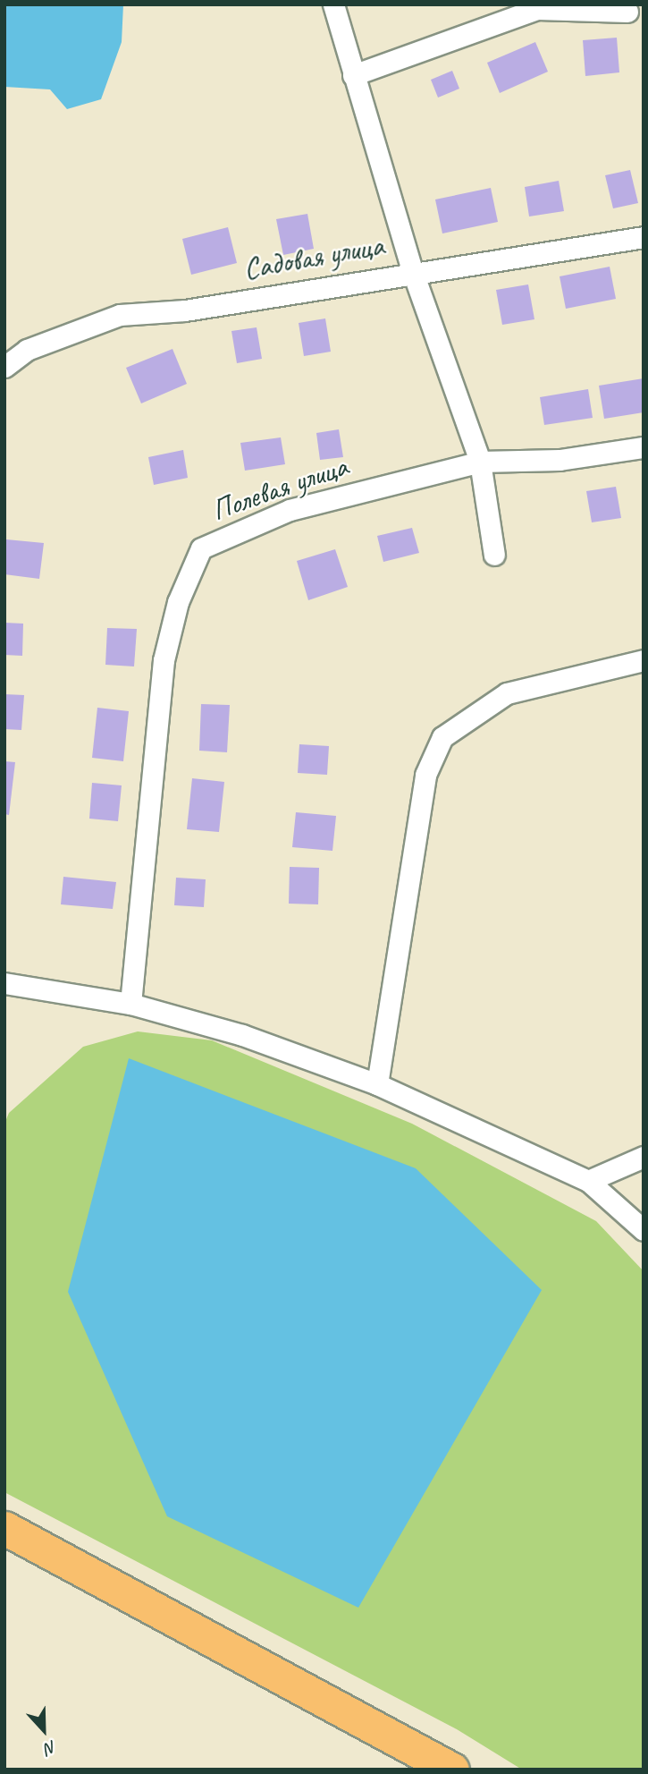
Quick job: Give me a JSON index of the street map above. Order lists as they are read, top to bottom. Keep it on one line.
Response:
{"streets":{"street":["Садовая улица","Полевая улица"]},"north":"bottom"}
